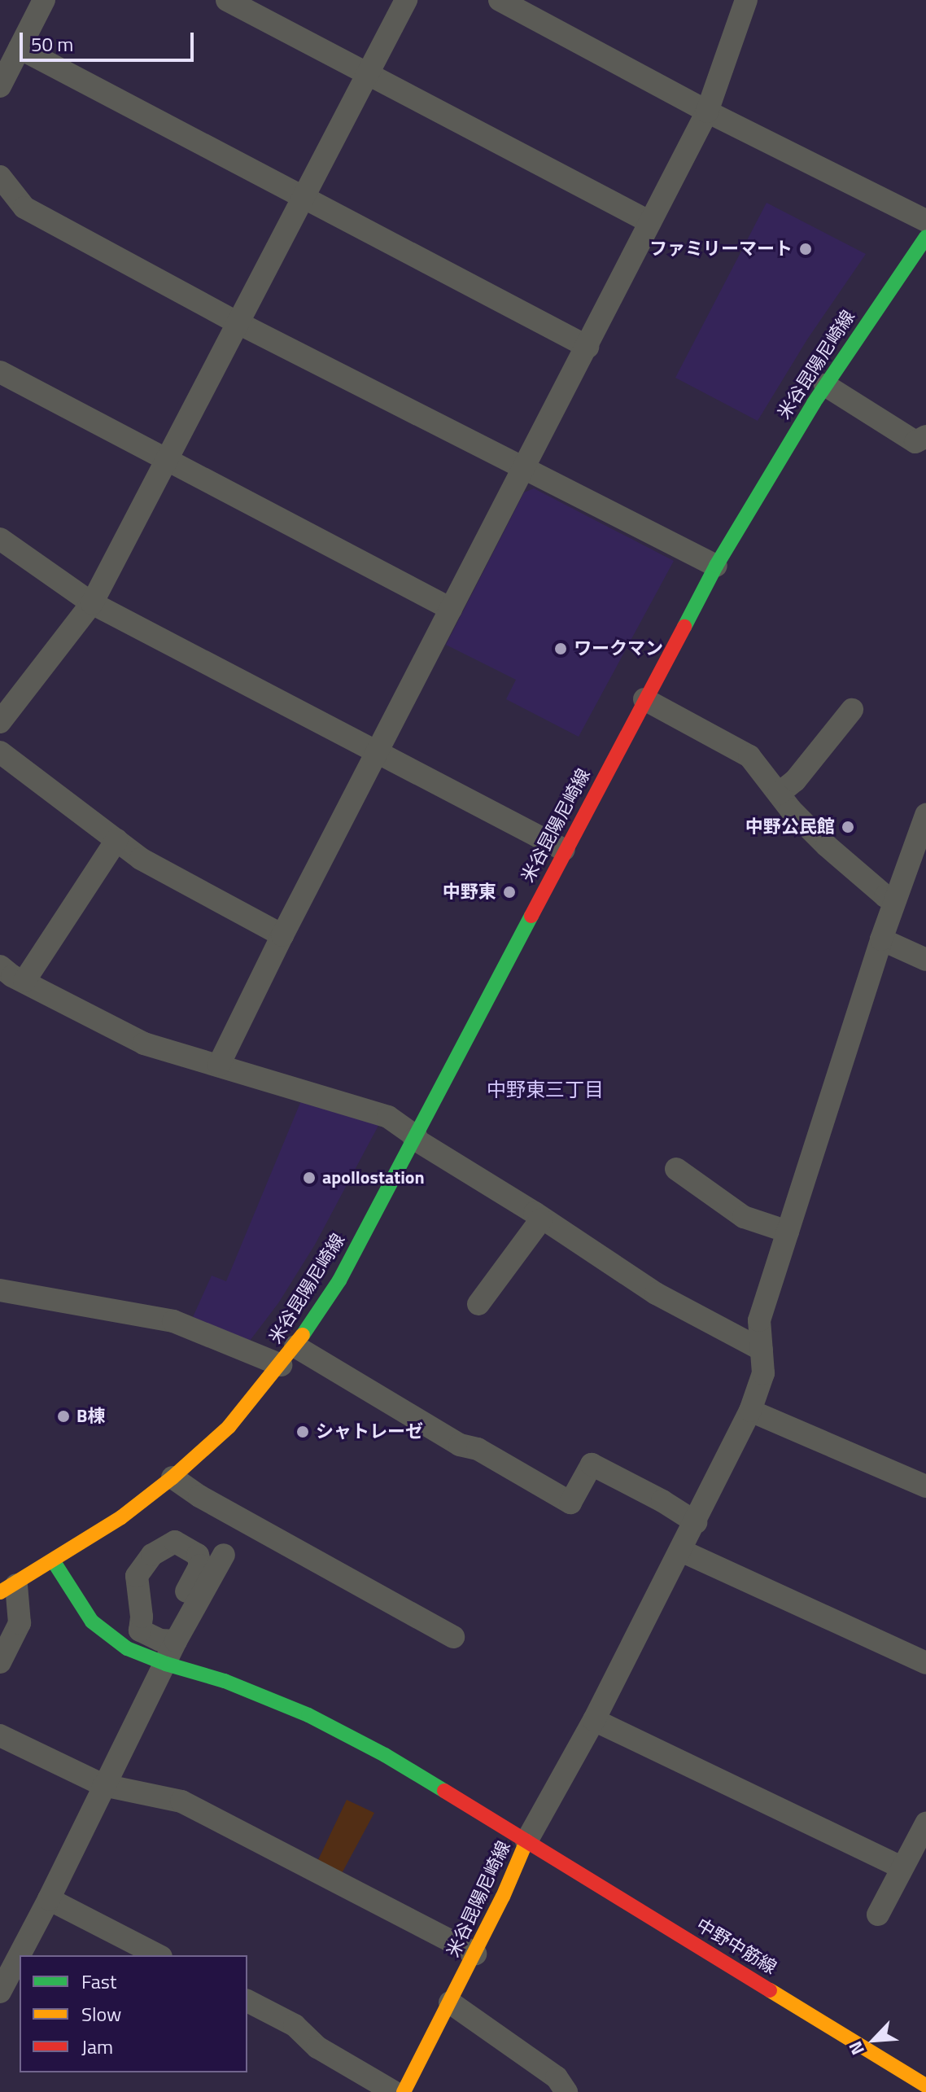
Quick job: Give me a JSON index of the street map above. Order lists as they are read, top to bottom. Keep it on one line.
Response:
{"streets":{"main road":["米谷昆陽尼崎線","中野中筋線"]},"crossings":[["米谷昆陽尼崎線","中野中筋線"]],"districts":["中野東三丁目"],"places":["ファミリーマート","ワークマン","中野公民館","中野東","apollostation","B棟","シャトレーゼ"],"legend":["Fast","Slow","Jam"],"scale_bar":"50 m","north":"bottom left"}
